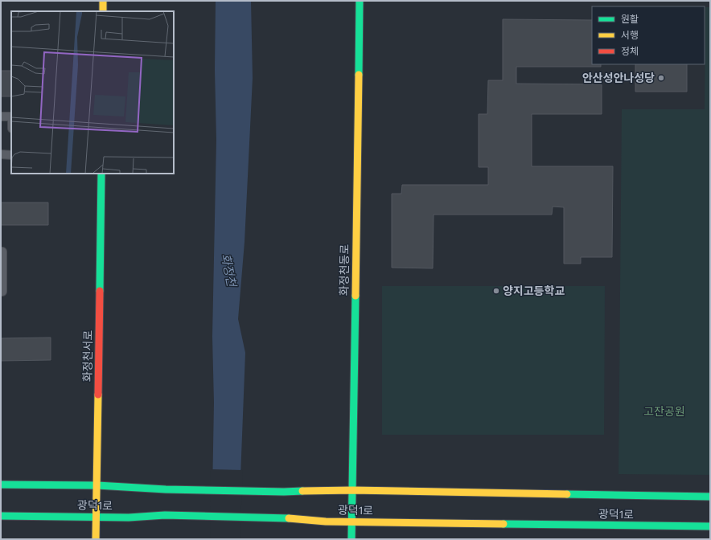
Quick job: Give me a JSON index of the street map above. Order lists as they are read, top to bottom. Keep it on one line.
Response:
{"streets":{"street":["화정천동로","화정천서로","광덕1로"]},"crossings":[["화정천동로","광덕1로"],["화정천서로","광덕1로"]],"water":["화정천"],"parks":["고잔공원"],"places":["안산성안나성당","양지고등학교"],"legend":["원활","서행","정체"]}
